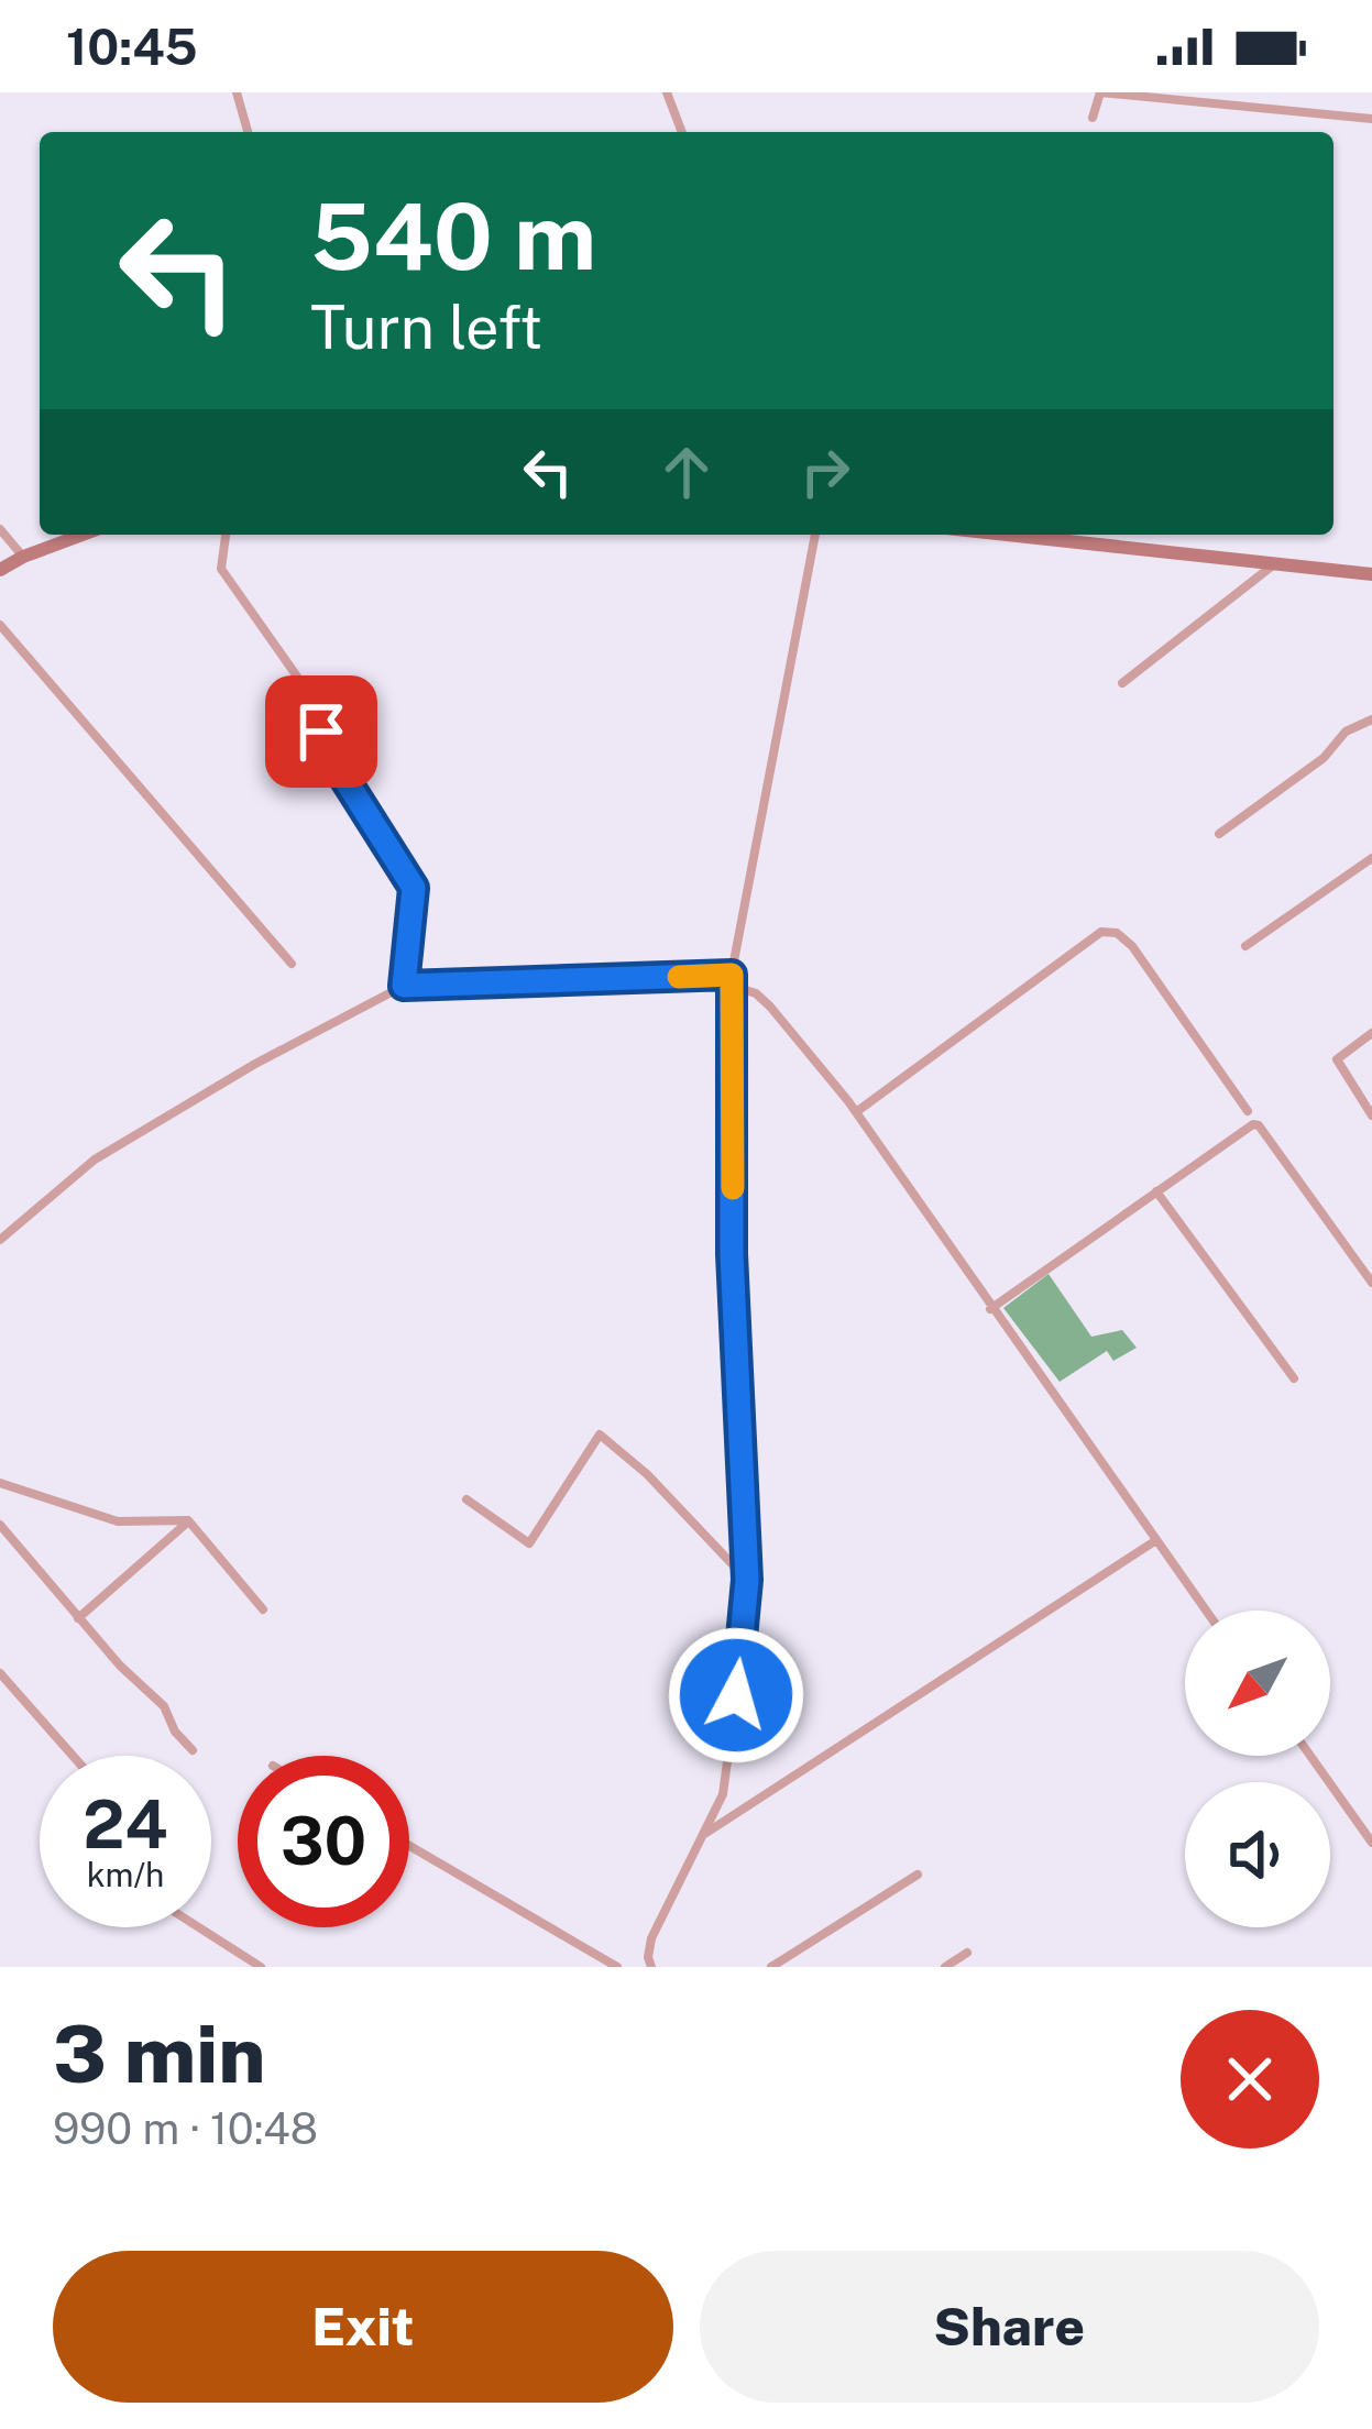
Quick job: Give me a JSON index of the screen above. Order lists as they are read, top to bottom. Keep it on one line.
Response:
{"north":"bottom left","page":{"status":"10:45","turn":["540 m","Turn left"],"speed":"24 km/h","limit":"30","heading":["3 min","990 m · 10:48"],"buttons":["Exit","Share"]}}
